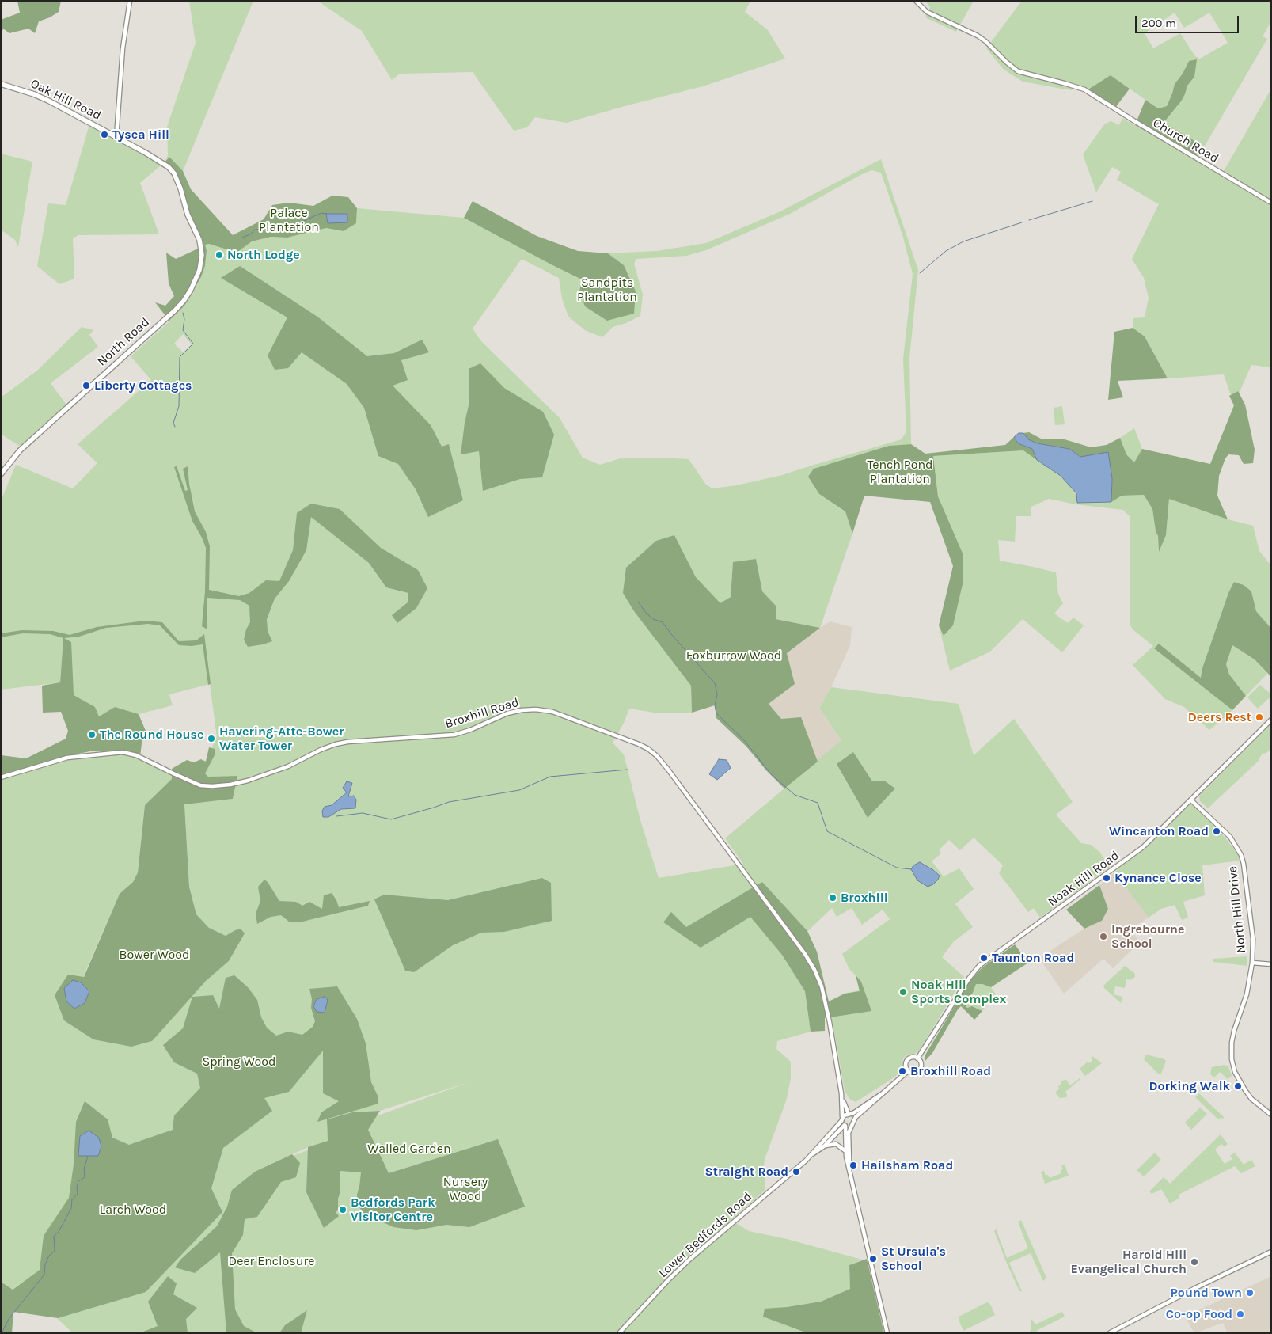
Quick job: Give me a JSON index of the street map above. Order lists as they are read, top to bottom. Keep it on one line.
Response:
{"streets":{"main road":["Oak Hill Road","North Road"],"street":["Church Road","Broxhill Road","Noak Hill Road","North Hill Drive","Lower Bedfords Road"]},"crossings":[["Oak Hill Road","North Road"],["Broxhill Road","Noak Hill Road"],["Broxhill Road","Lower Bedfords Road"],["Noak Hill Road","North Hill Drive"],["Noak Hill Road","Lower Bedfords Road"]],"parks":["Palace Plantation","Sandpits Plantation","Tench Pond Plantation","Foxburrow Wood","Bower Wood","Spring Wood","Walled Garden","Nursery Wood","Larch Wood","Deer Enclosure"],"places":["Tysea Hill","North Lodge","Liberty Cottages","Deers Rest","The Round House","Havering-Atte-Bower Water Tower","Wincanton Road","Kynance Close","Broxhill","Ingrebourne School","Taunton Road","Noak Hill Sports Complex","Broxhill Road","Dorking Walk","Hailsham Road","Straight Road","Bedfords Park Visitor Centre","St Ursula's School","Harold Hill Evangelical Church","Pound Town","Co-op Food"],"scale_bar":"200 m"}
